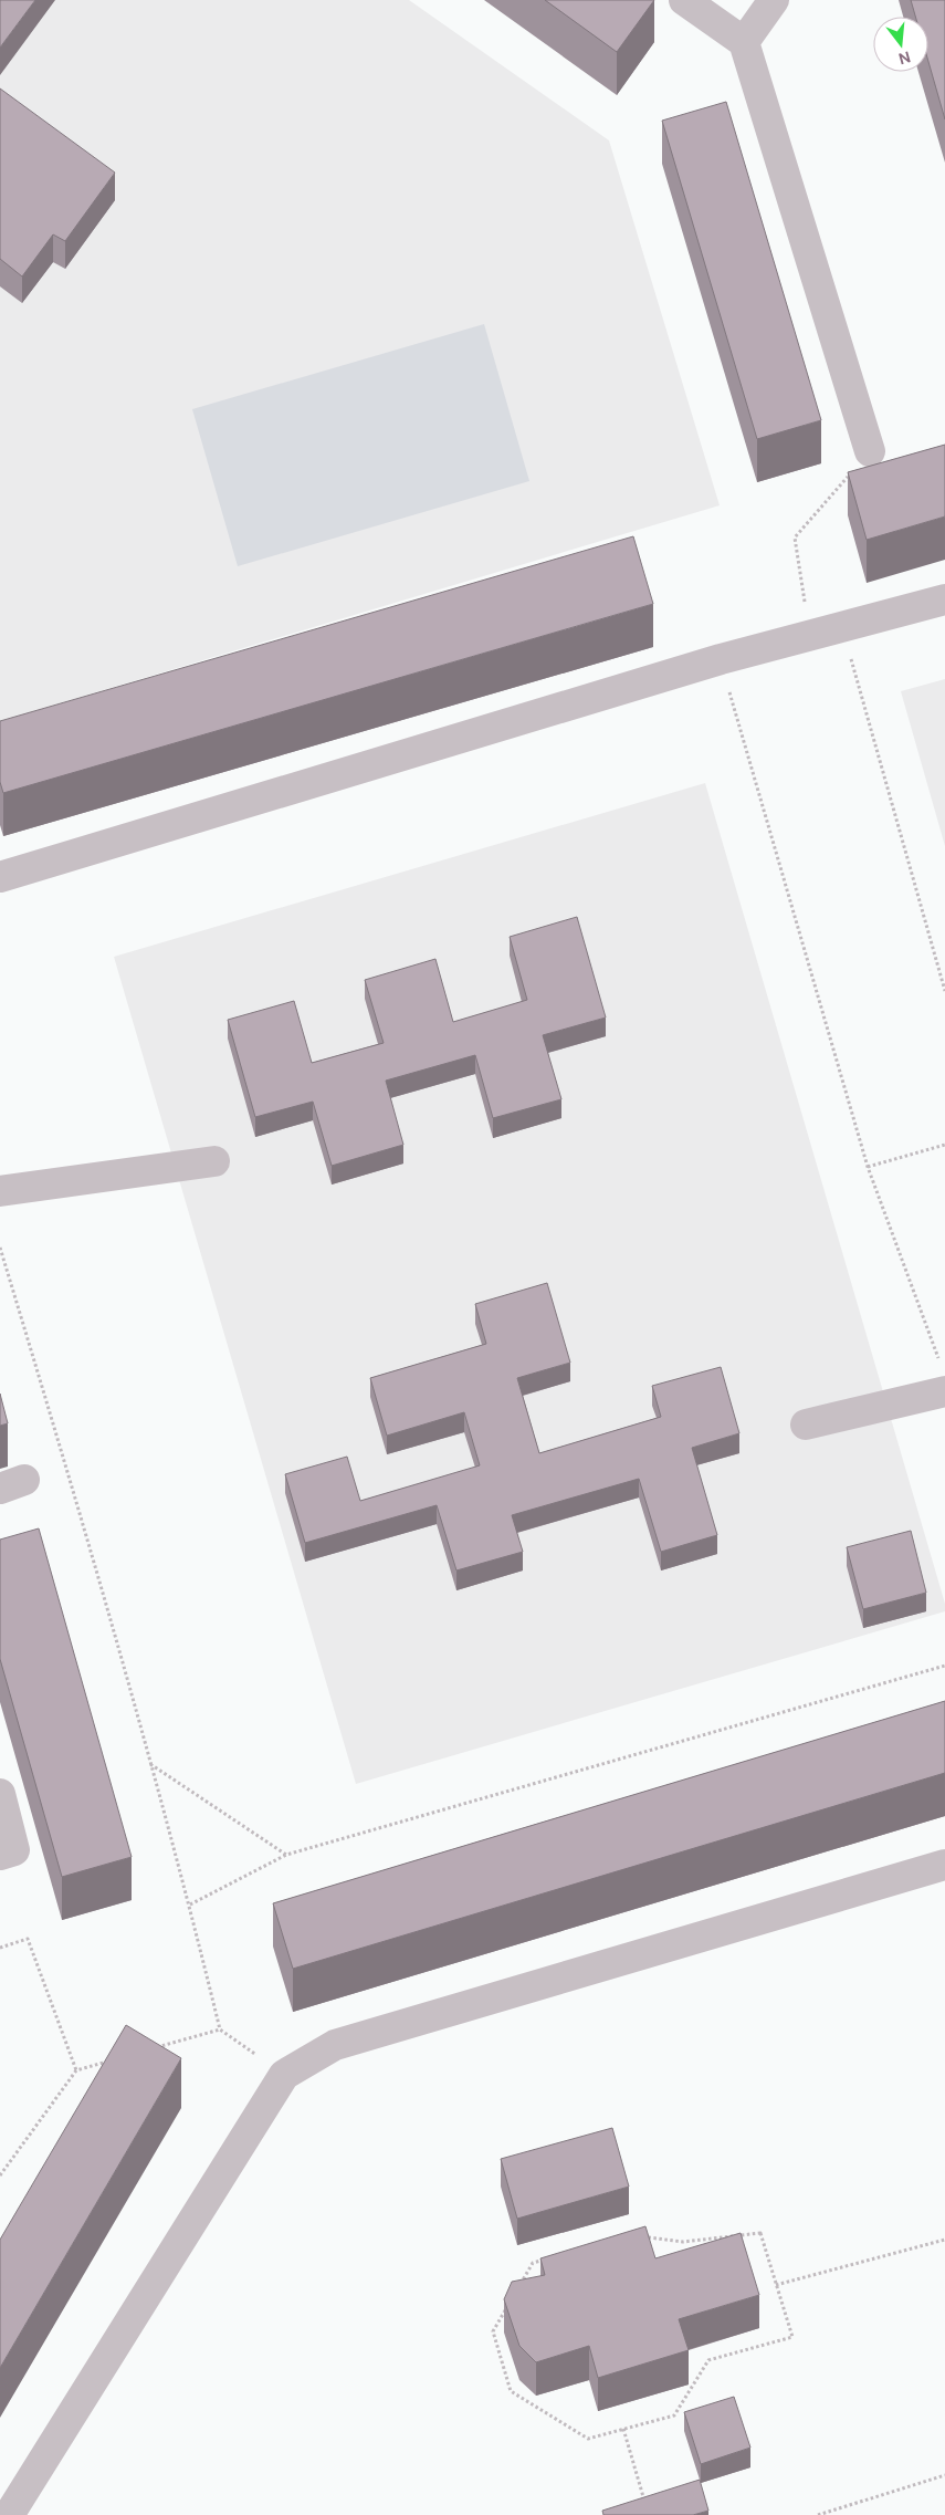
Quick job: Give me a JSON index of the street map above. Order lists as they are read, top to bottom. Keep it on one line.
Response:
{"north":"bottom"}
